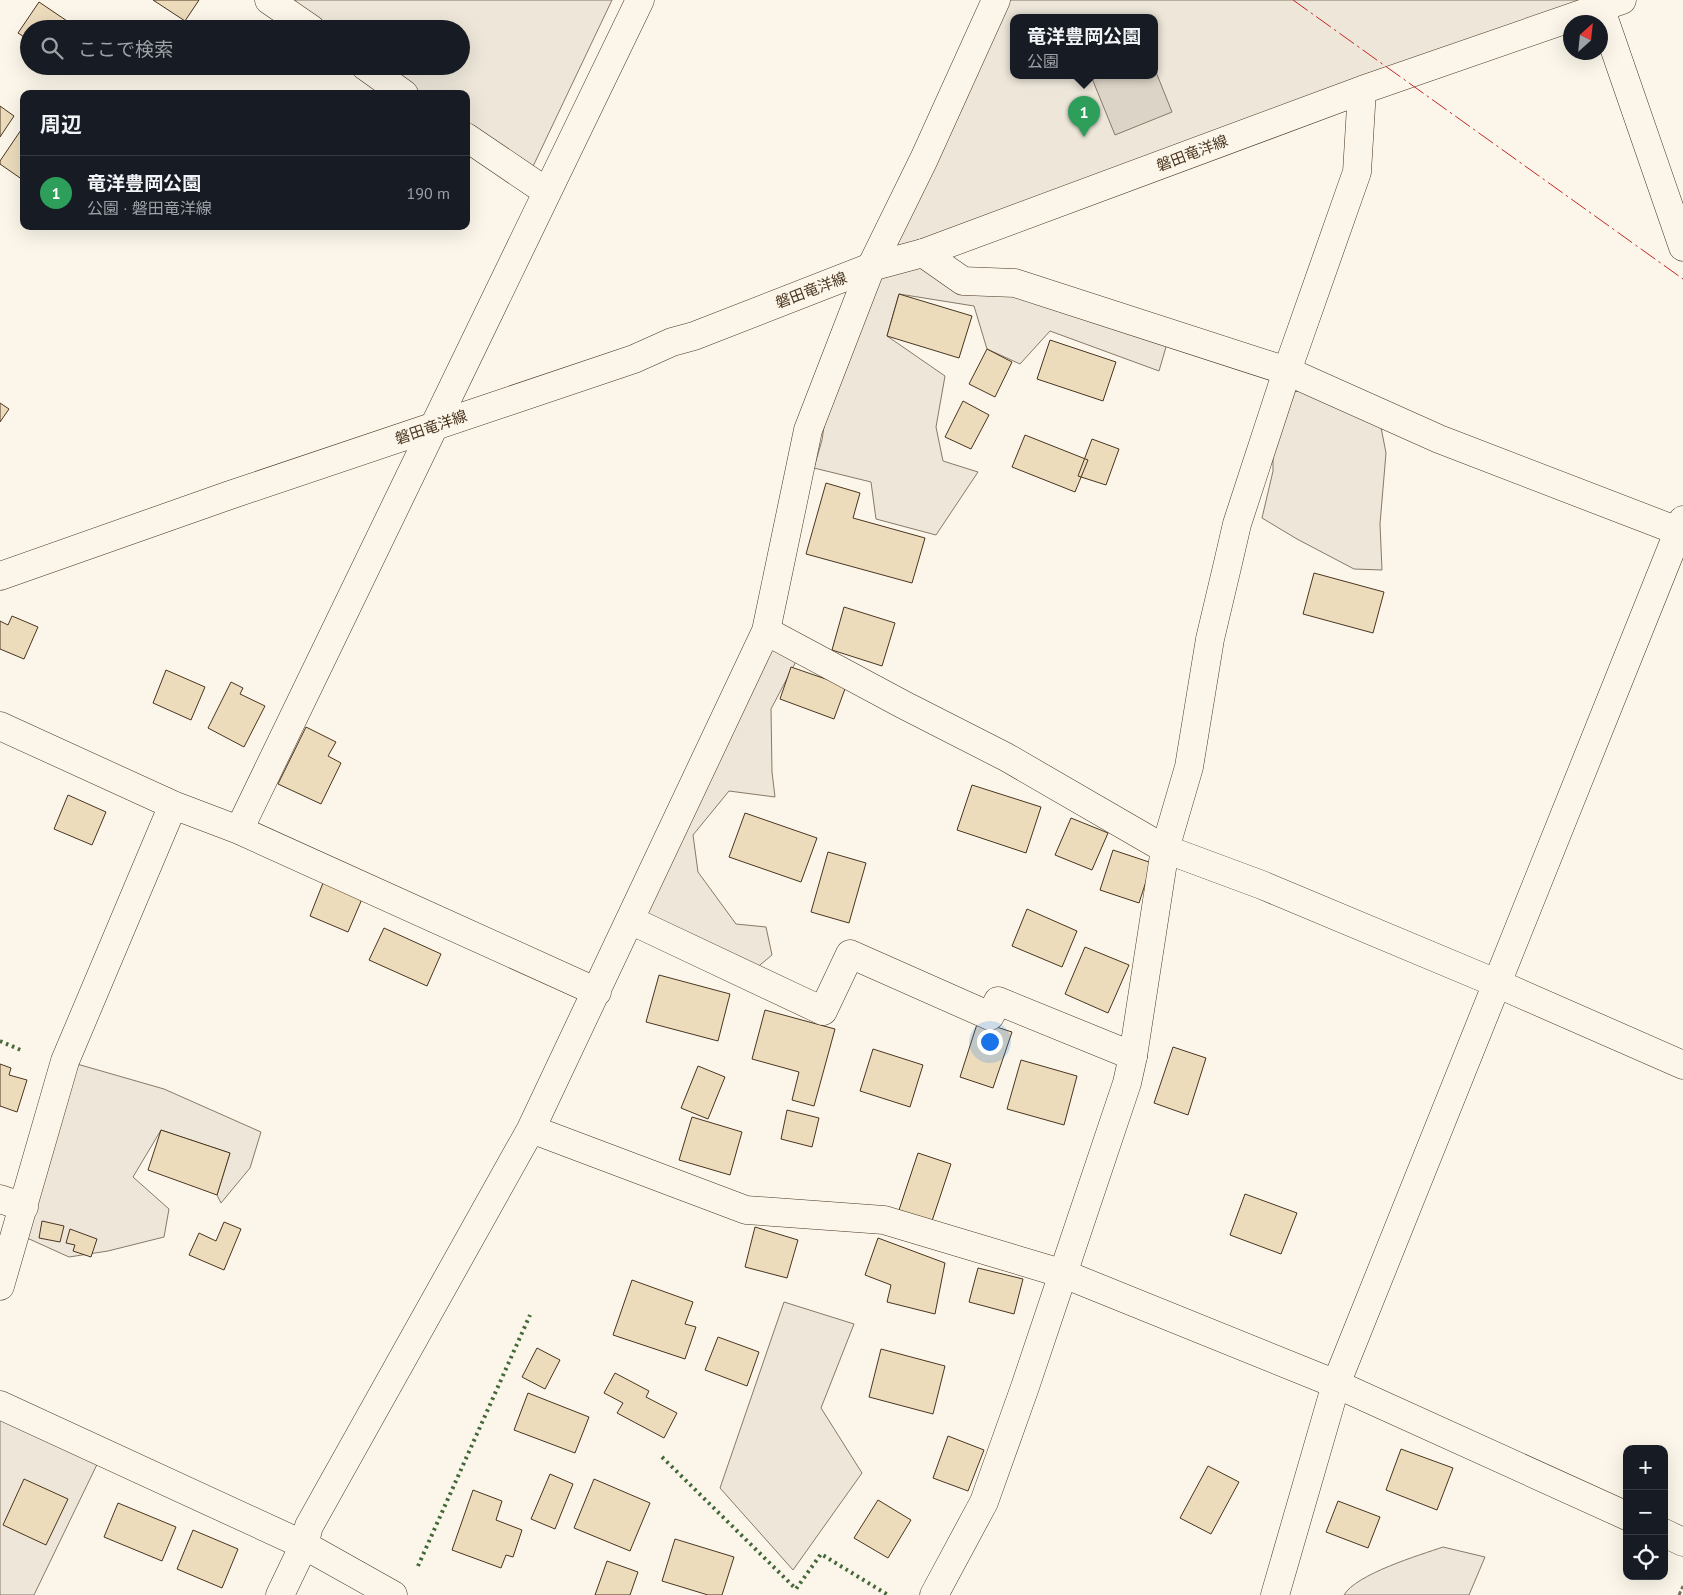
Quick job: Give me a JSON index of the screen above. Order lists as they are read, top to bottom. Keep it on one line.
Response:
{"streets":{"street":["磐田竜洋線"]},"north":"top right","page":{"popup":["竜洋豊岡公園","公園"],"search":"ここで検索","heading":"周辺","pins":"1","list":[{"mark":"1","name":"竜洋豊岡公園","note":"公園 · 磐田竜洋線","value":"190 m"}],"map_buttons":["+","−"]}}
